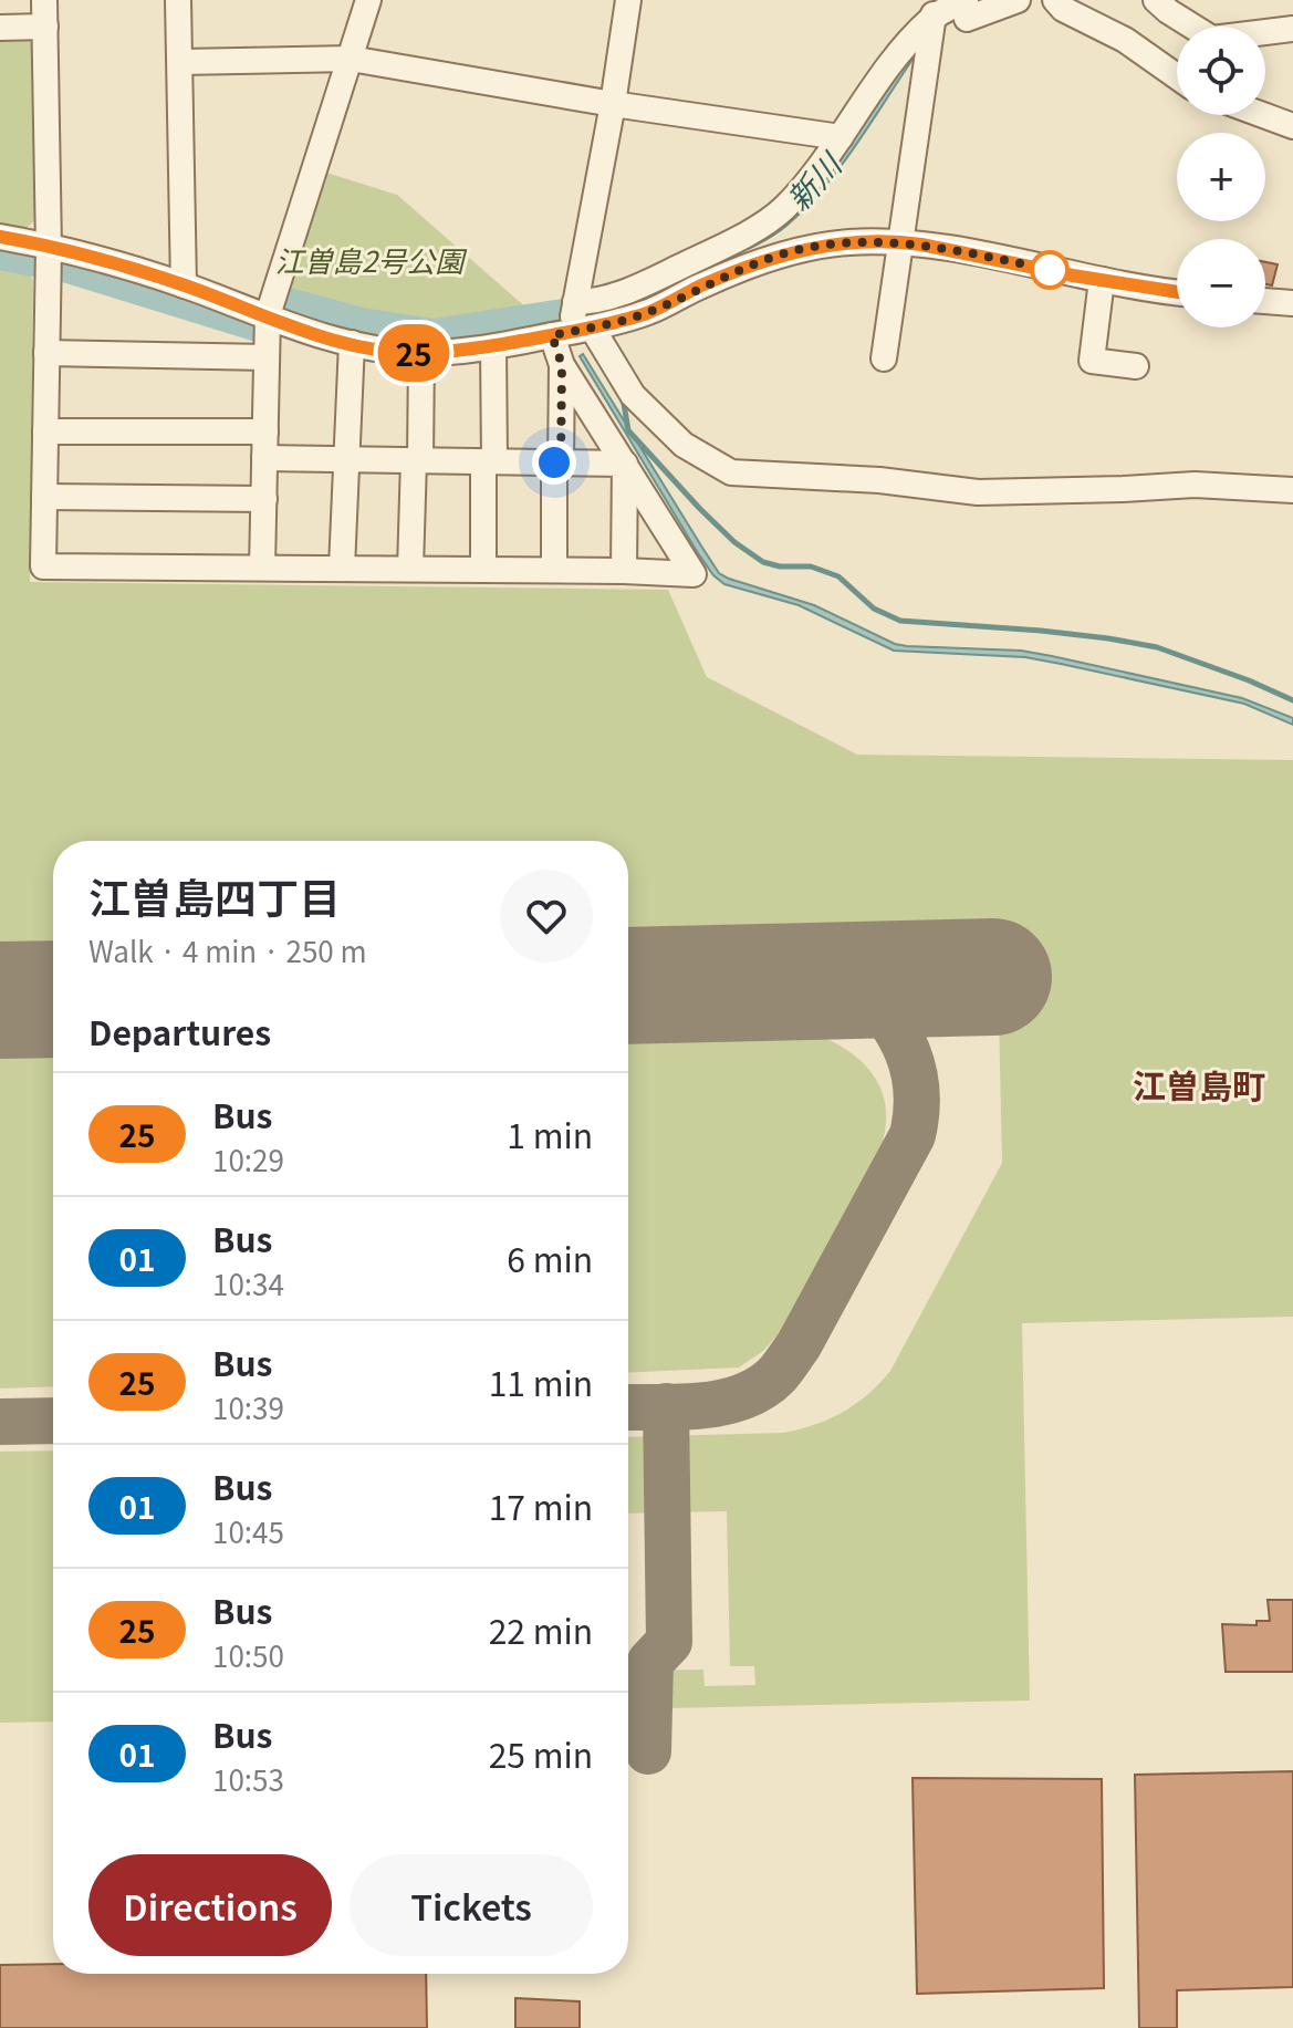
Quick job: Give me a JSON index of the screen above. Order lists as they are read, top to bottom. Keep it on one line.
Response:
{"districts":["江曽島町"],"water":["新川"],"parks":["江曽島2号公園"],"lines":["bus line 25"],"page":{"on_map":"25","map_buttons":["+","−"],"heading":[["江曽島四丁目","Walk · 4 min · 250 m"],"Departures"],"list":[{"mark":"25","name":"Bus","note":"10:29","value":"1 min"},{"mark":"01","name":"Bus","note":"10:34","value":"6 min"},{"mark":"25","name":"Bus","note":"10:39","value":"11 min"},{"mark":"01","name":"Bus","note":"10:45","value":"17 min"},{"mark":"25","name":"Bus","note":"10:50","value":"22 min"},{"mark":"01","name":"Bus","note":"10:53","value":"25 min"}],"buttons":["Directions","Tickets"]}}
